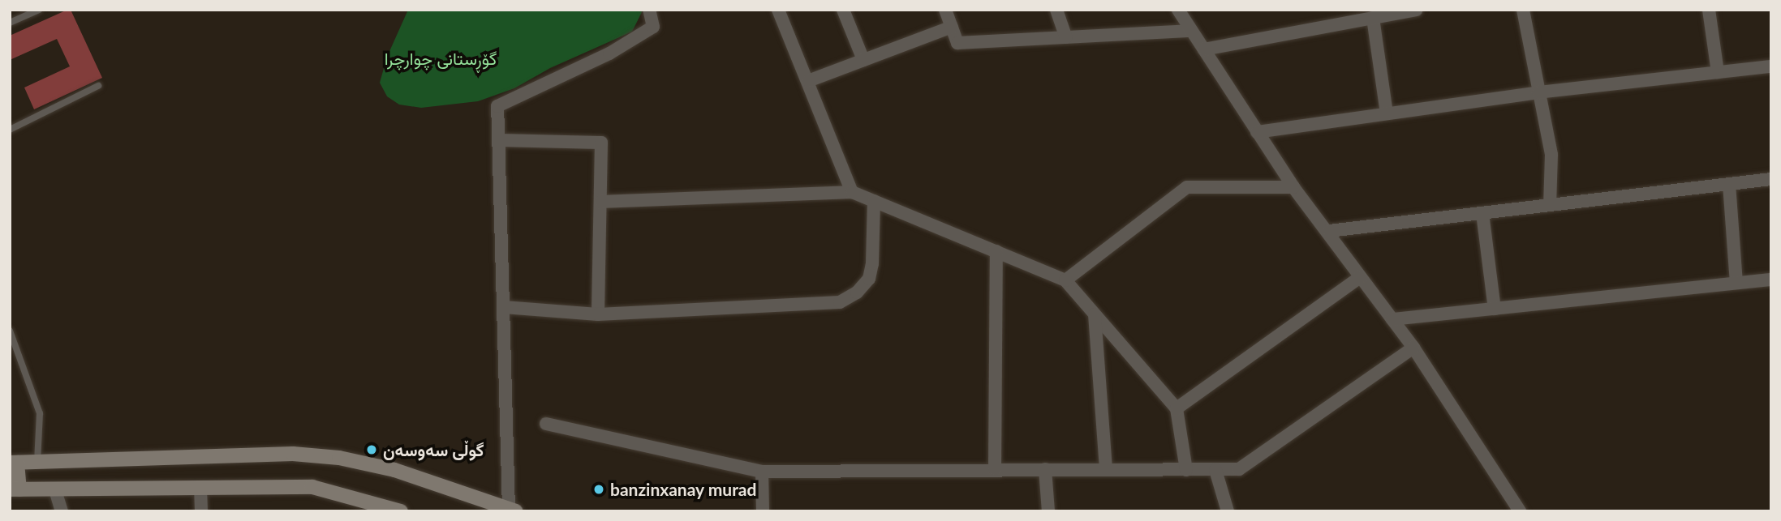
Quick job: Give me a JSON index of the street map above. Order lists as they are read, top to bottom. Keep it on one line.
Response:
{"parks":["گۆڕستانی چوارچرا"],"places":["گوڵی سەوسەن","banzinxanay murad"]}
